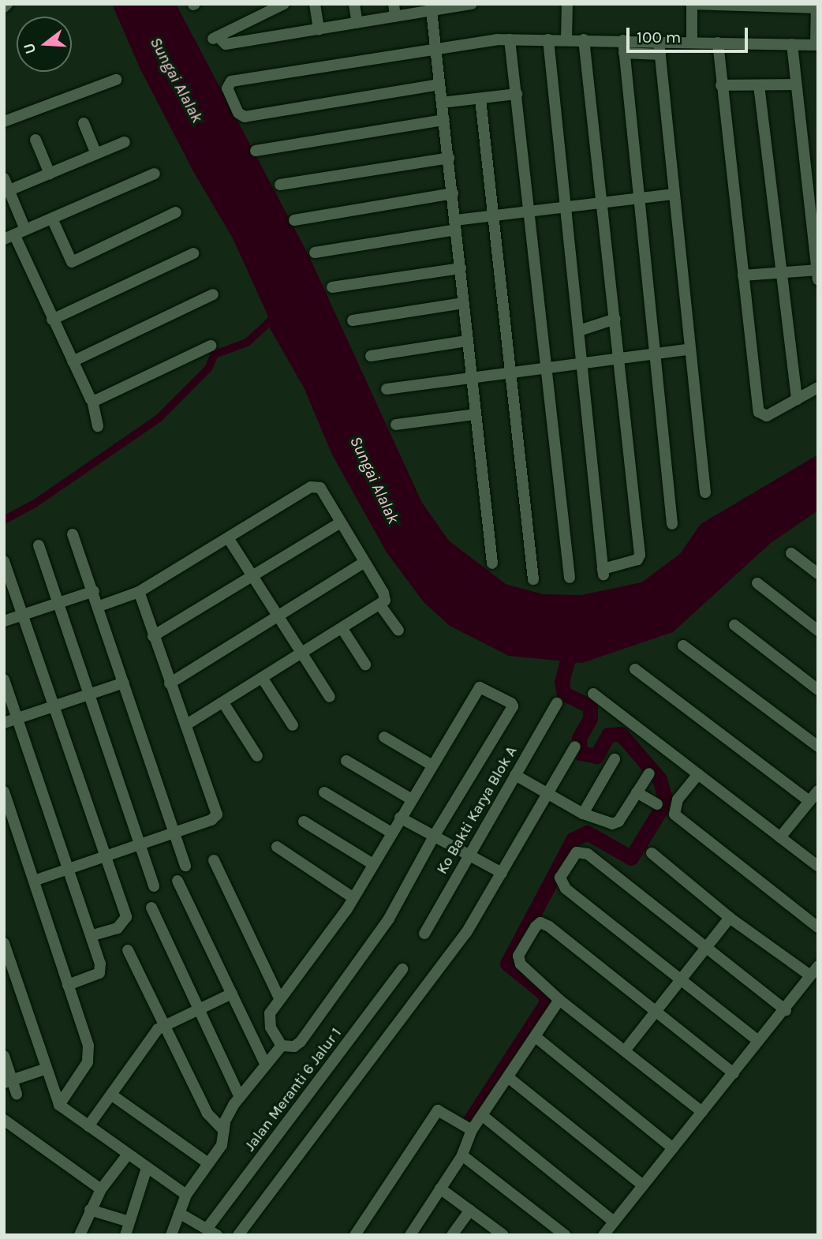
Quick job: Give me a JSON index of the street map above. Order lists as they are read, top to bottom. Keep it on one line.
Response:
{"streets":{"street":["Ko Bakti Karya Blok A","Jalan Meranti 6 Jalur 1"]},"water":["Sungai Alalak"],"scale_bar":"100 m","north":"left"}
